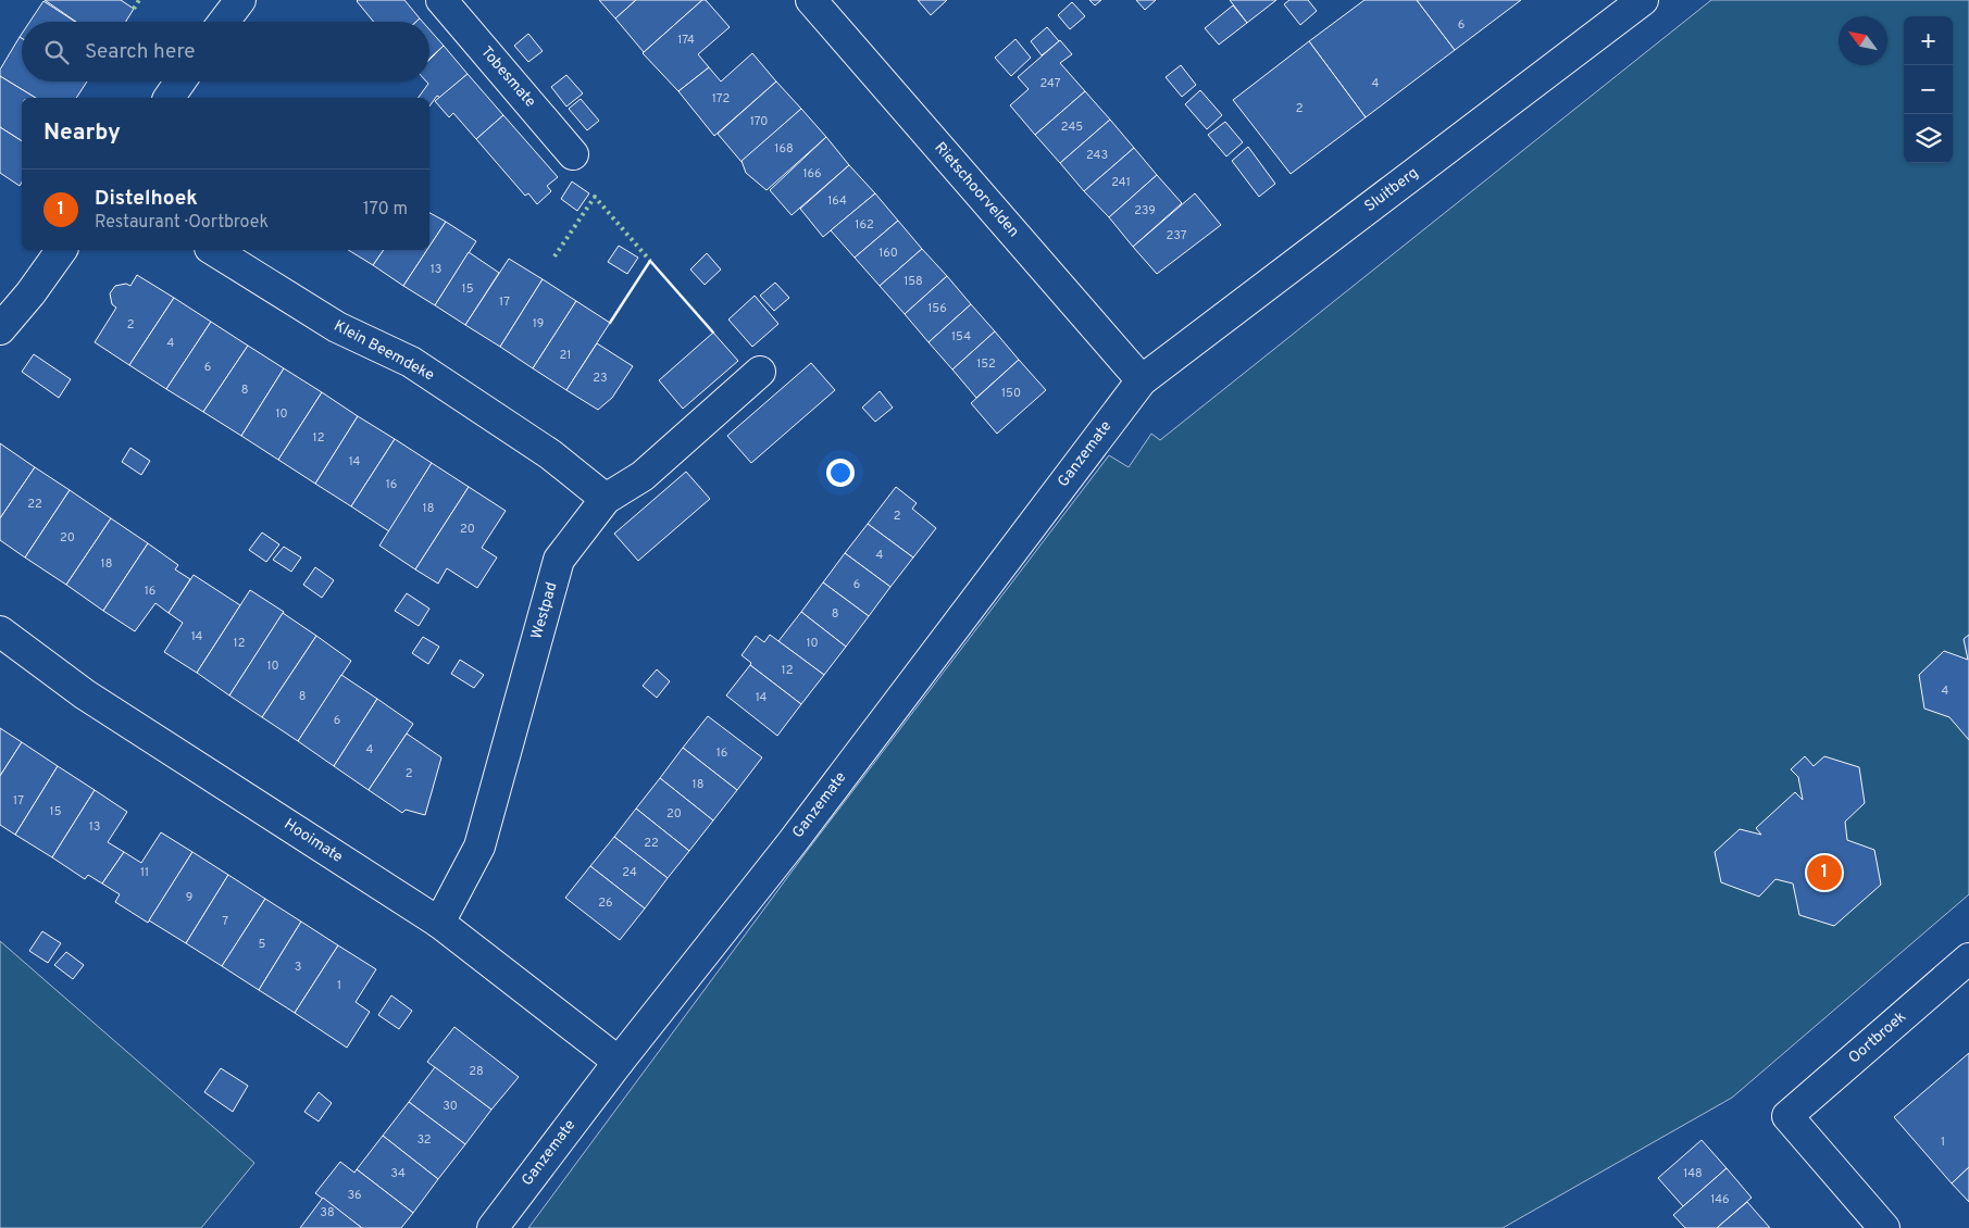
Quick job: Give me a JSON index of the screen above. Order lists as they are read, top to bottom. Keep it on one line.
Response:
{"streets":{"street":["Tobesmate","Rietschoorvelden","Sluitberg","Klein Beemdeke","Ganzemate","Westpad","Hooimate","Oortbroek"]},"crossings":[["Rietschoorvelden","Sluitberg"],["Rietschoorvelden","Ganzemate"],["Sluitberg","Ganzemate"],["Klein Beemdeke","Westpad"],["Ganzemate","Hooimate"],["Westpad","Hooimate"]],"house_numbers":["6","174","247","4","172","2","170","245","168","243","166","241","164","239","162","237","160","13","158","15","17","156","19","2","154","4","21","152","6","23","8","150","10","12","14","16","22","18","2","20","20","4","18","6","16","8","14","12","10","10","12","4","8","14","6","4","16","2","18","17","15","20","13","22","11","24","9","26","7","5","3","1","28","30","32","1","34","148","36","146","38"],"north":"top left","page":{"map_buttons":["+","−"],"search":"Search here","heading":"Nearby","list":[{"mark":"1","name":"Distelhoek","note":"Restaurant · Oortbroek","value":"170 m"}],"pins":"1"}}
